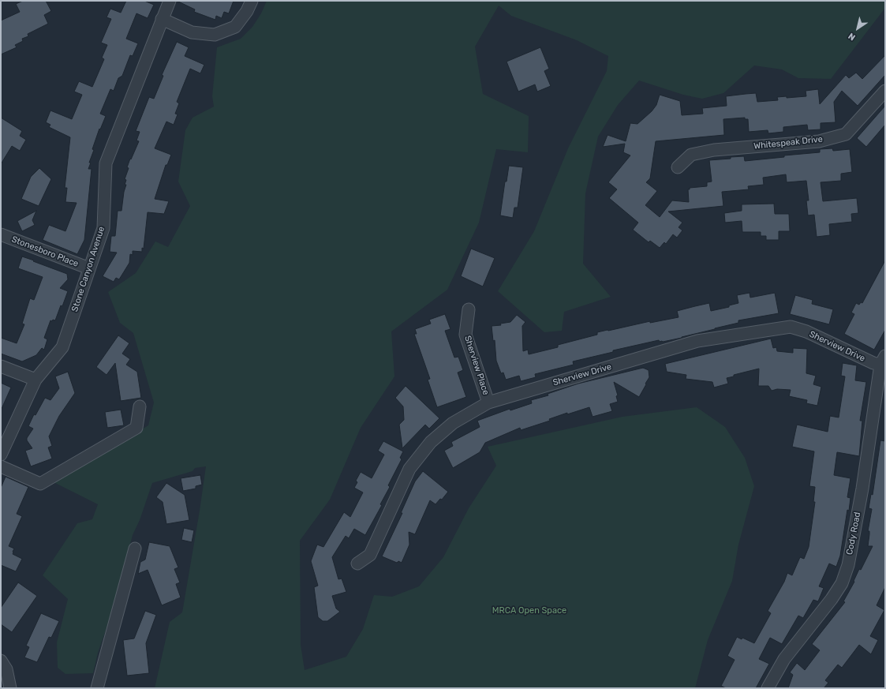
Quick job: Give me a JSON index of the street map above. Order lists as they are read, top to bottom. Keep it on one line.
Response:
{"streets":{"street":["Whitespeak Drive","Stonesboro Place","Stone Canyon Avenue","Sherview Drive","Sherview Place","Cody Road"]},"crossings":[["Stonesboro Place","Stone Canyon Avenue"],["Sherview Drive","Sherview Place"],["Sherview Drive","Cody Road"]],"parks":["MRCA Open Space"],"north":"bottom left"}
